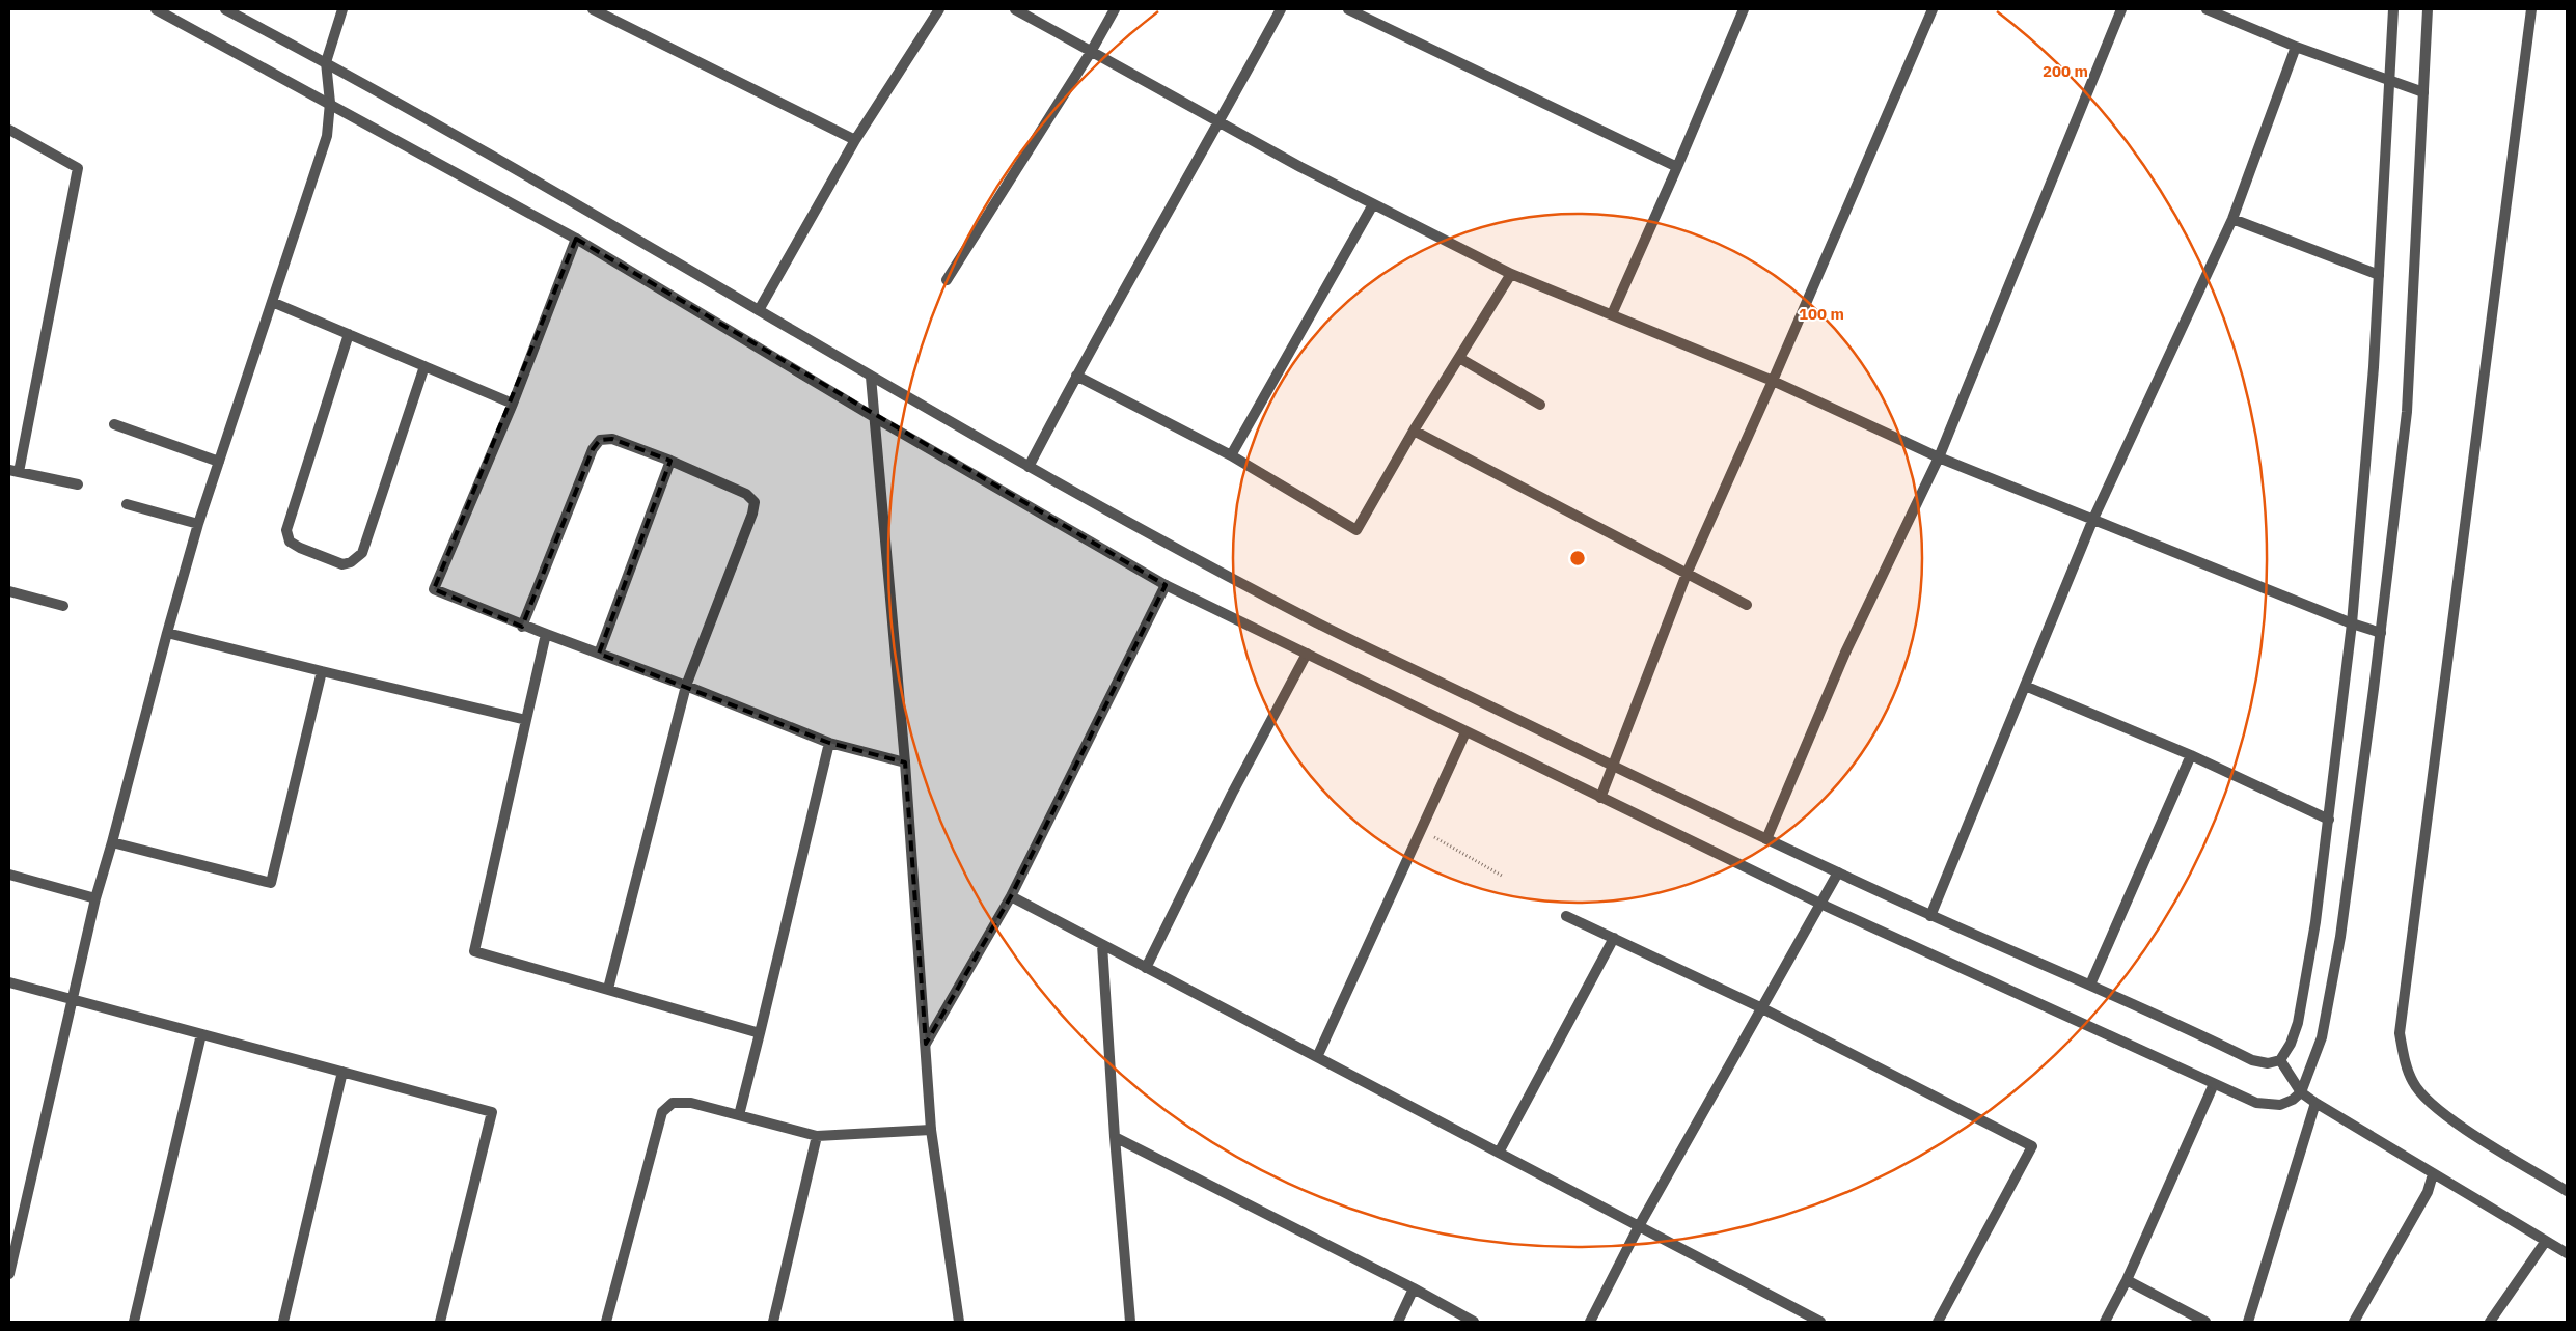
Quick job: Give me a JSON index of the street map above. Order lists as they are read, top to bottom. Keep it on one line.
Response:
{"rings":["200 m","100 m"]}
